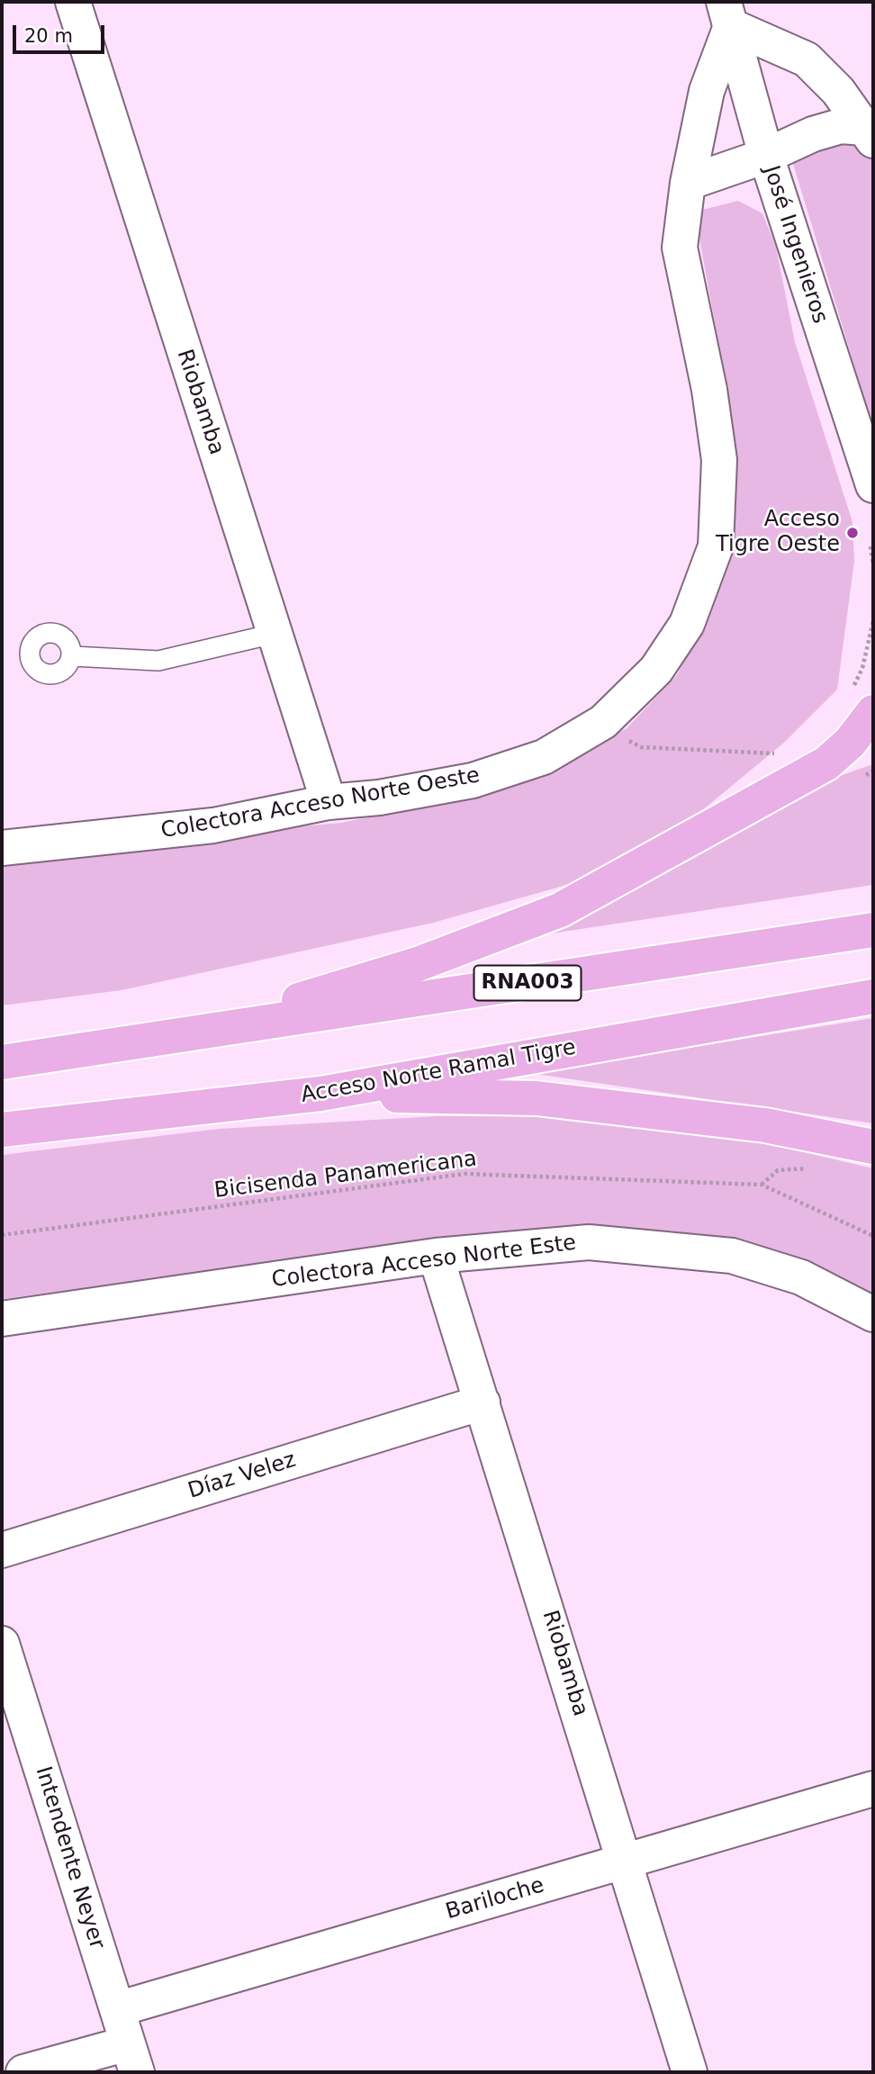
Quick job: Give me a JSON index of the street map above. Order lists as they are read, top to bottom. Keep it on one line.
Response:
{"streets":{"highway":["RNA003","Acceso Norte Ramal Tigre"],"street":["José Ingenieros","Riobamba","Colectora Acceso Norte Oeste","Colectora Acceso Norte Este","Díaz Velez","Intendente Neyer","Bariloche"],"path":["Bicisenda Panamericana"]},"crossings":[["José Ingenieros","Colectora Acceso Norte Oeste"],["Riobamba","Colectora Acceso Norte Oeste"],["Riobamba","Colectora Acceso Norte Este"],["Riobamba","Díaz Velez"],["Riobamba","Bariloche"],["Intendente Neyer","Bariloche"]],"places":["Acceso Tigre Oeste"],"scale_bar":"20 m"}
